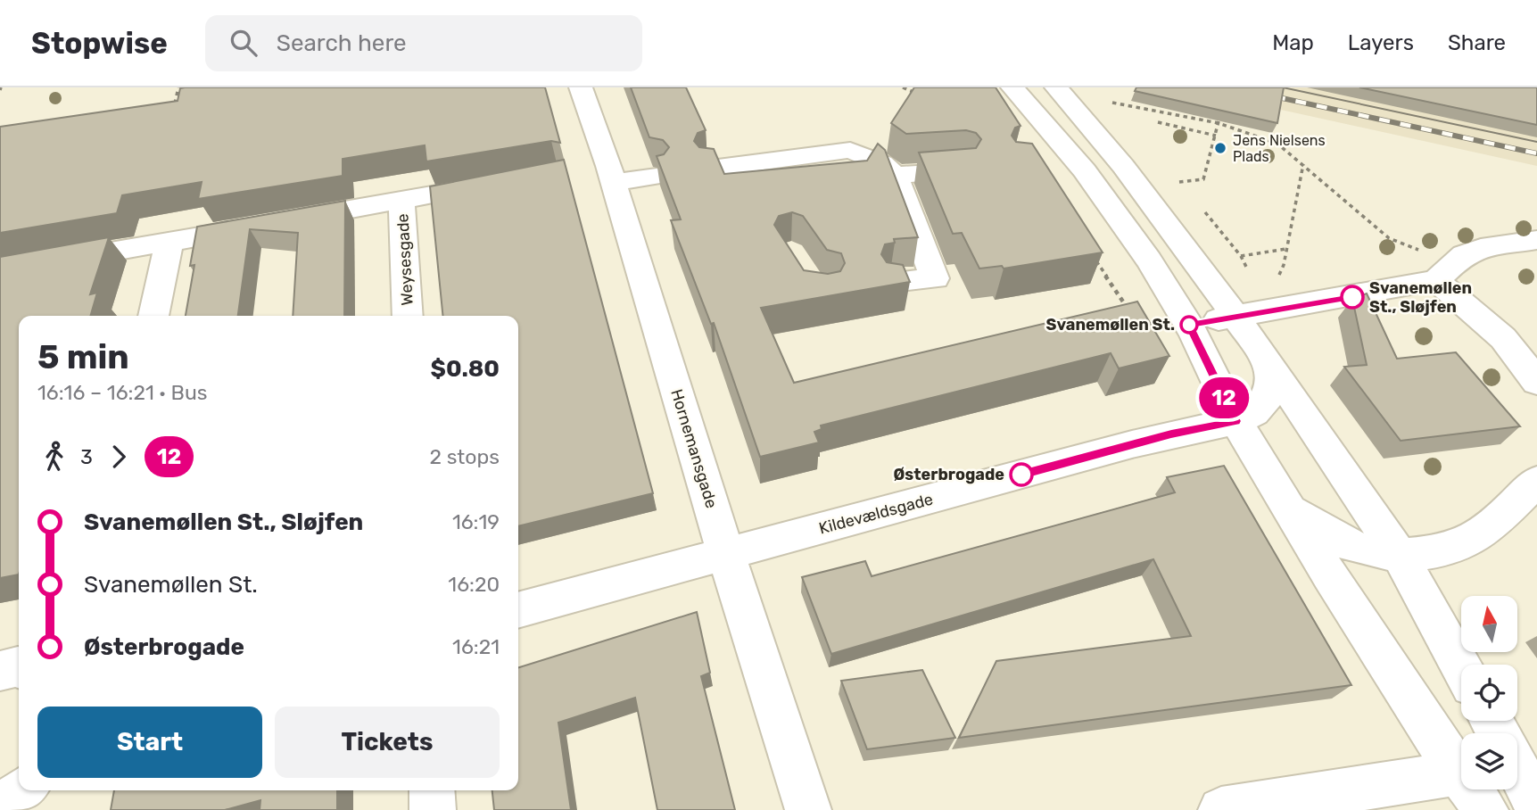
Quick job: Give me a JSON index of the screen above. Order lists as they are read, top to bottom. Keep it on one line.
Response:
{"streets":{"street":["Weysesgade","Hornemansgade","Kildevældsgade"]},"crossings":[["Hornemansgade","Kildevældsgade"]],"places":["Jens Nielsens Plads","Svanemøllen St., Sløjfen","Svanemøllen St.","Østerbrogade"],"lines":["bus line 12"],"north":"top","page":{"header":"Stopwise","search":"Search here","nav":["Map","Layers","Share"],"on_map":"12","heading":["5 min","16:16 – 16:21 · Bus","$0.80"],"legs":["3","12","2 stops"],"list":[{"name":"Svanemøllen St., Sløjfen","value":"16:19"},{"name":"Svanemøllen St.","value":"16:20"},{"name":"Østerbrogade","value":"16:21"}],"buttons":["Start","Tickets"]}}
